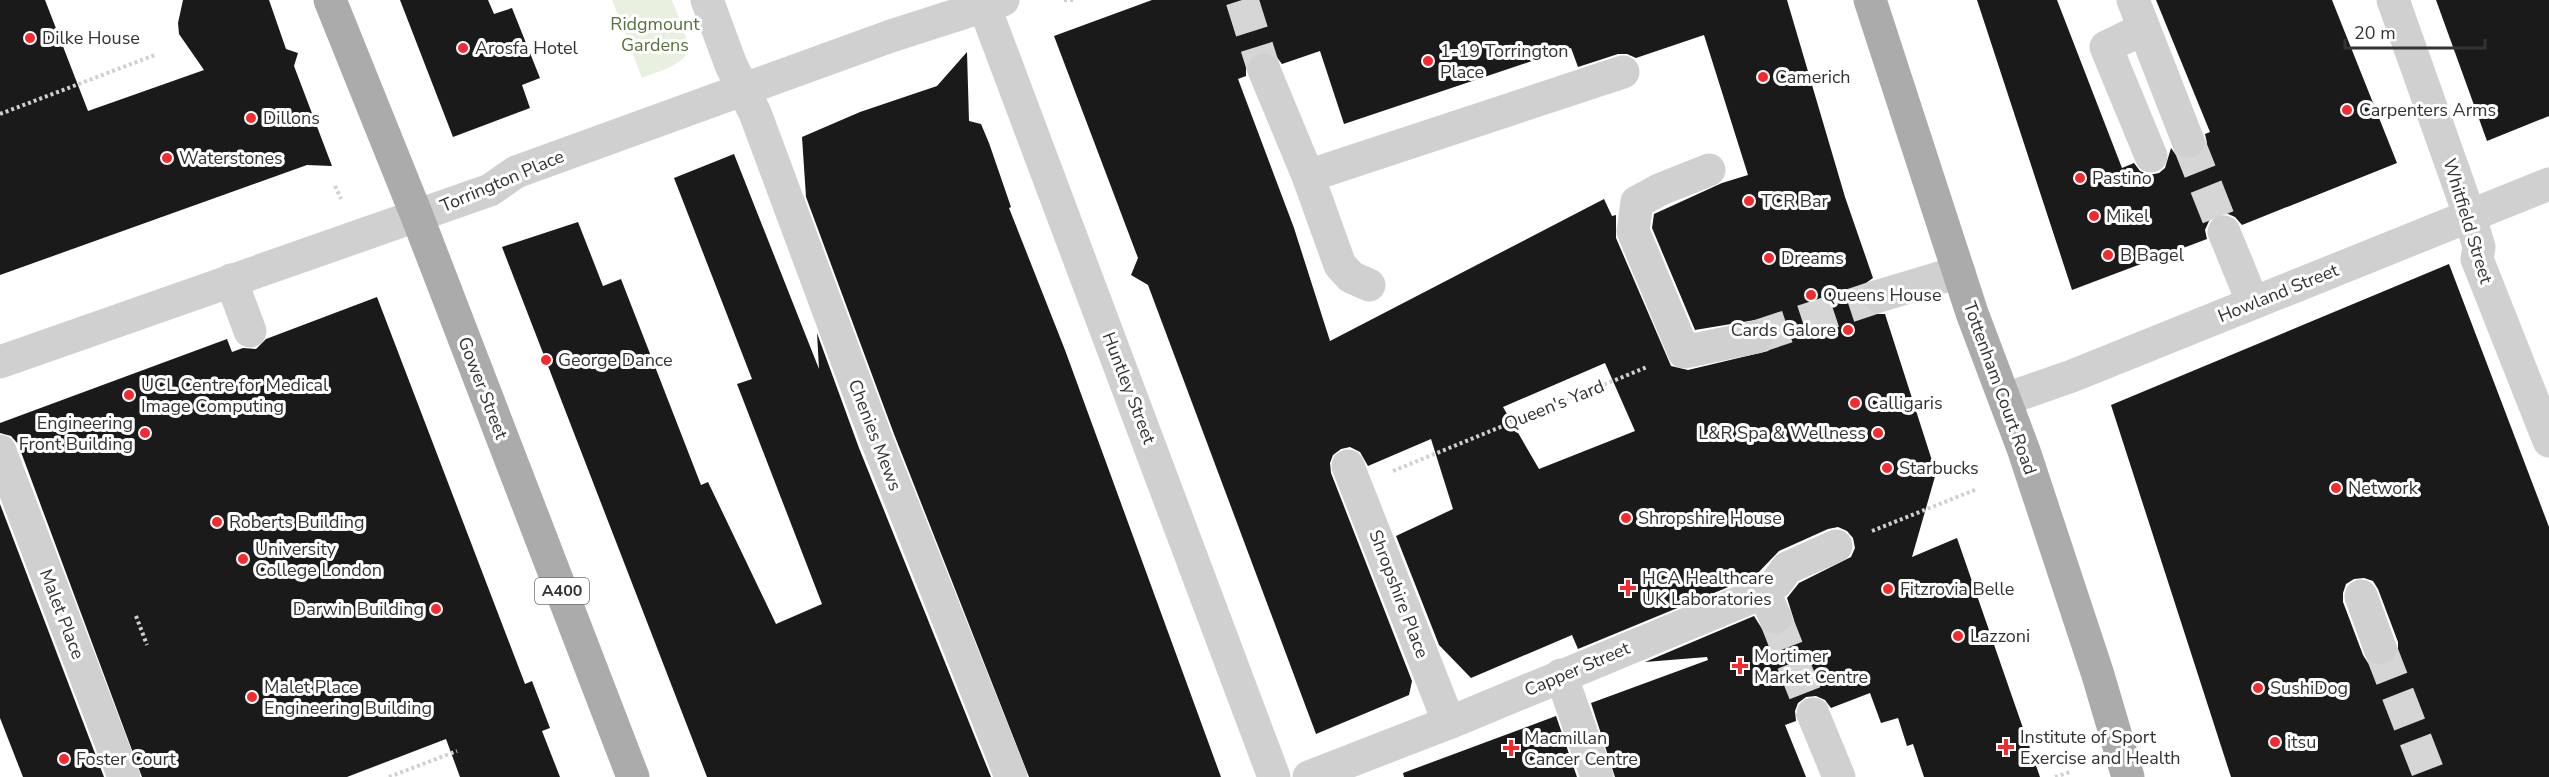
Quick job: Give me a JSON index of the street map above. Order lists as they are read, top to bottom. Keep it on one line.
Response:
{"streets":{"main road":["Gower Street","Tottenham Court Road","A400"],"street":["Torrington Place","Whitfield Street","Howland Street","Huntley Street","Chenies Mews","Shropshire Place","Malet Place","Capper Street"],"path":["Queen's Yard"]},"crossings":[["Torrington Place","Gower Street"],["Torrington Place","Huntley Street"],["Torrington Place","Chenies Mews"],["Whitfield Street","Howland Street"],["Howland Street","Tottenham Court Road"],["Queen's Yard","Shropshire Place"],["Shropshire Place","Capper Street"]],"parks":["Ridgmount Gardens"],"places":{"other":["Dilke House","Arosfa Hotel","1-19 Torrington Place","Camerich","Carpenters Arms","Dillons","Waterstones","Pastino","TCR Bar","Mikel","B Bagel","Dreams","Queens House","Cards Galore","George Dance","UCL Centre for Medical Image Computing","Calligaris","Engineering Front Building","L&R Spa & Wellness","Starbucks","Network","Shropshire House","Roberts Building","University College London","Fitzrovia Belle","Darwin Building","Lazzoni","SushiDog","Malet Place Engineering Building","itsu","Foster Court"],"health":["HCA Healthcare UK Laboratories","Mortimer Market Centre","Institute of Sport Exercise and Health","Macmillan Cancer Centre"]},"scale_bar":"20 m"}
